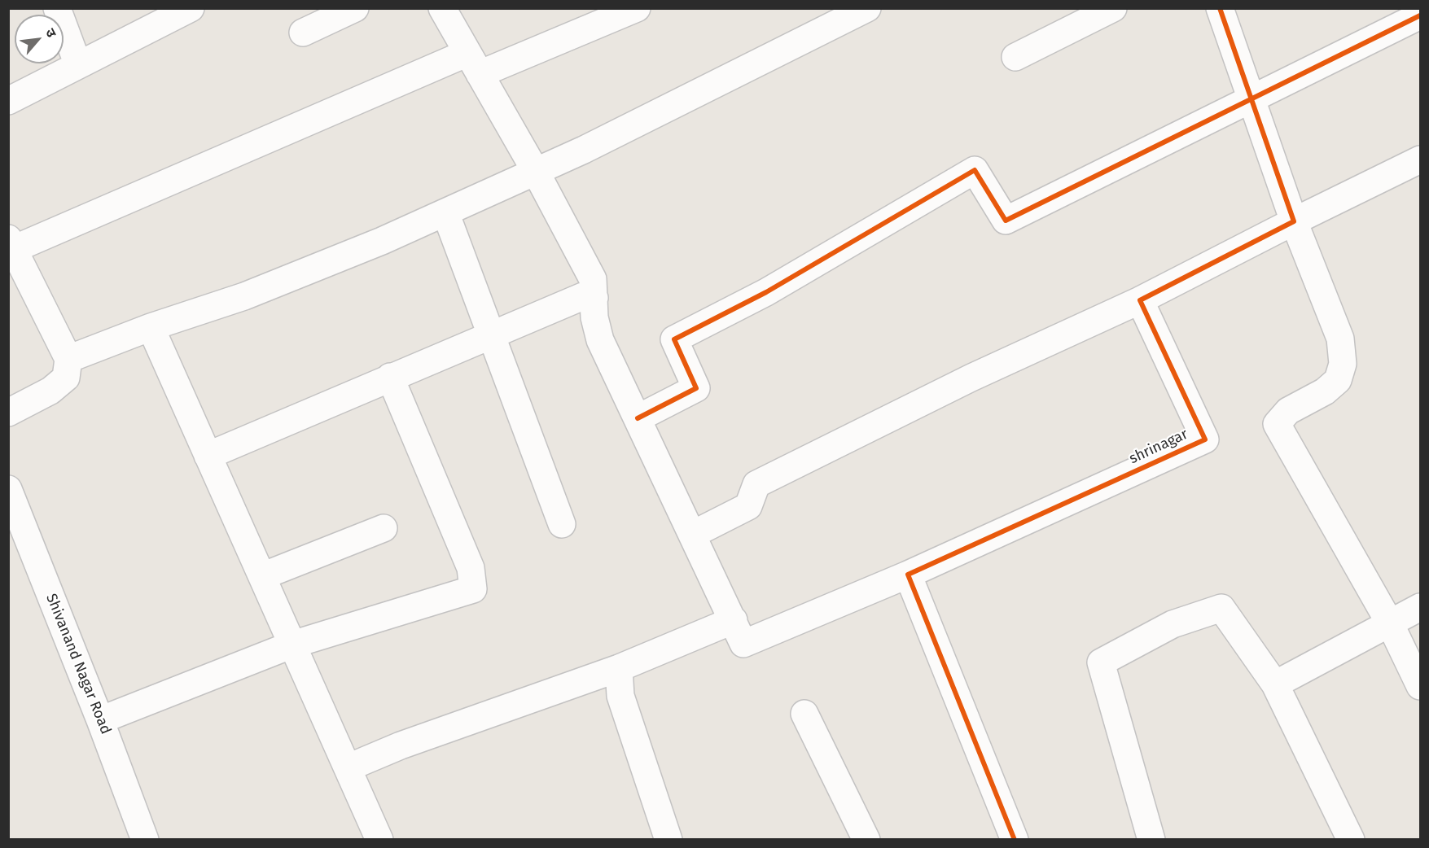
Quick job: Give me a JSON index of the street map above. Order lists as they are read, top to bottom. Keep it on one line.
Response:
{"streets":{"street":["shrinagar","Shivanand Nagar Road"]},"north":"top right"}
